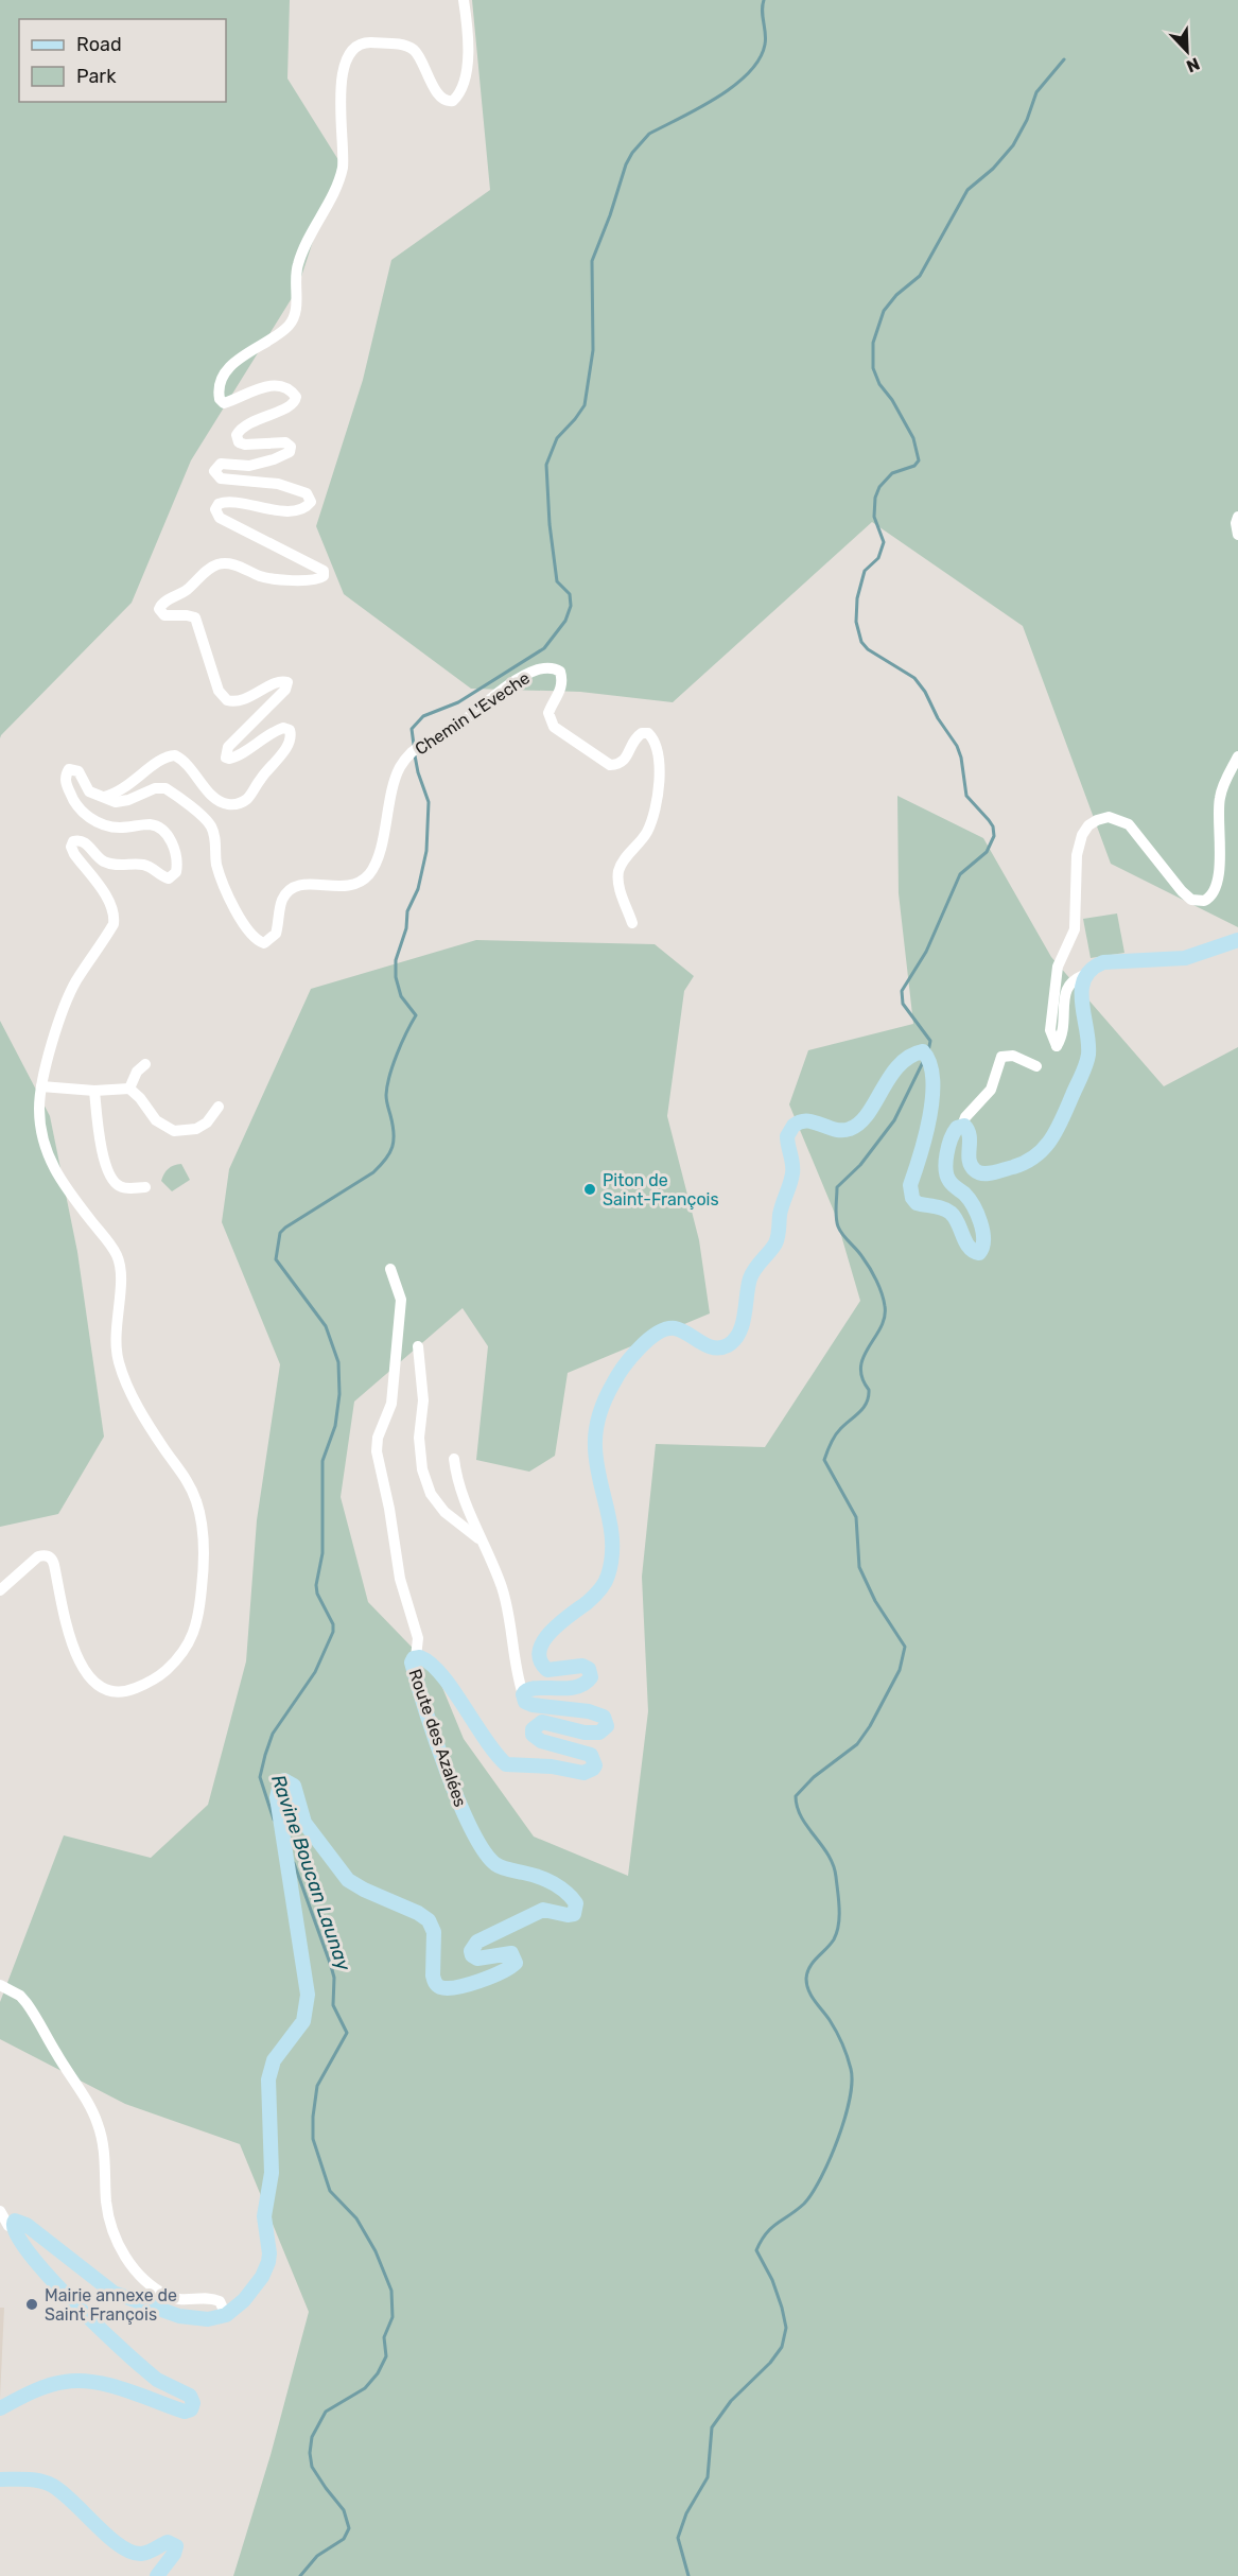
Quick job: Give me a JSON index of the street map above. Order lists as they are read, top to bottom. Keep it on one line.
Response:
{"streets":{"main road":["Route des Azalées"],"street":["Chemin L'Eveche"]},"water":["Ravine Boucan Launay"],"places":["Piton de Saint-François","Mairie annexe de Saint François"],"legend":["Road","Park"],"north":"bottom right"}
